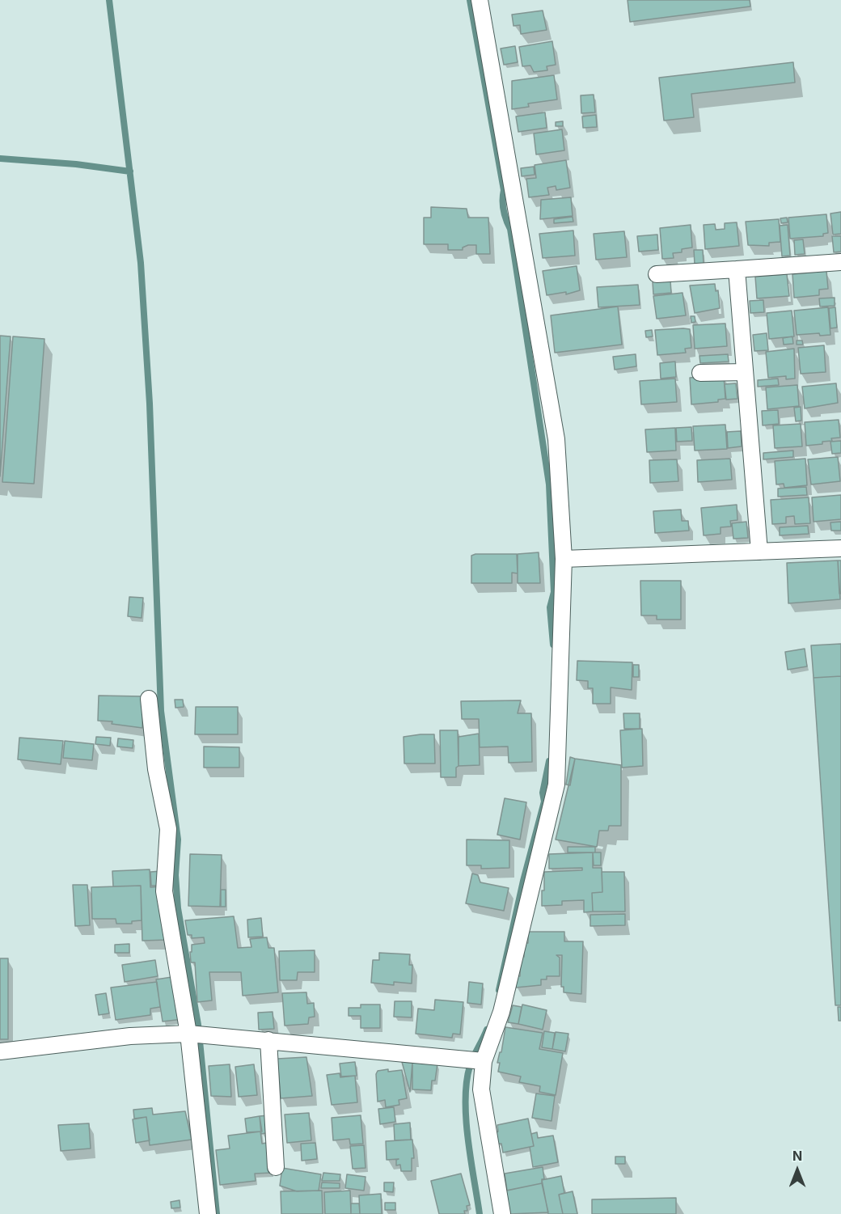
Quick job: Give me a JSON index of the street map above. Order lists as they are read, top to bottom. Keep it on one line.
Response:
{"north":"top"}
